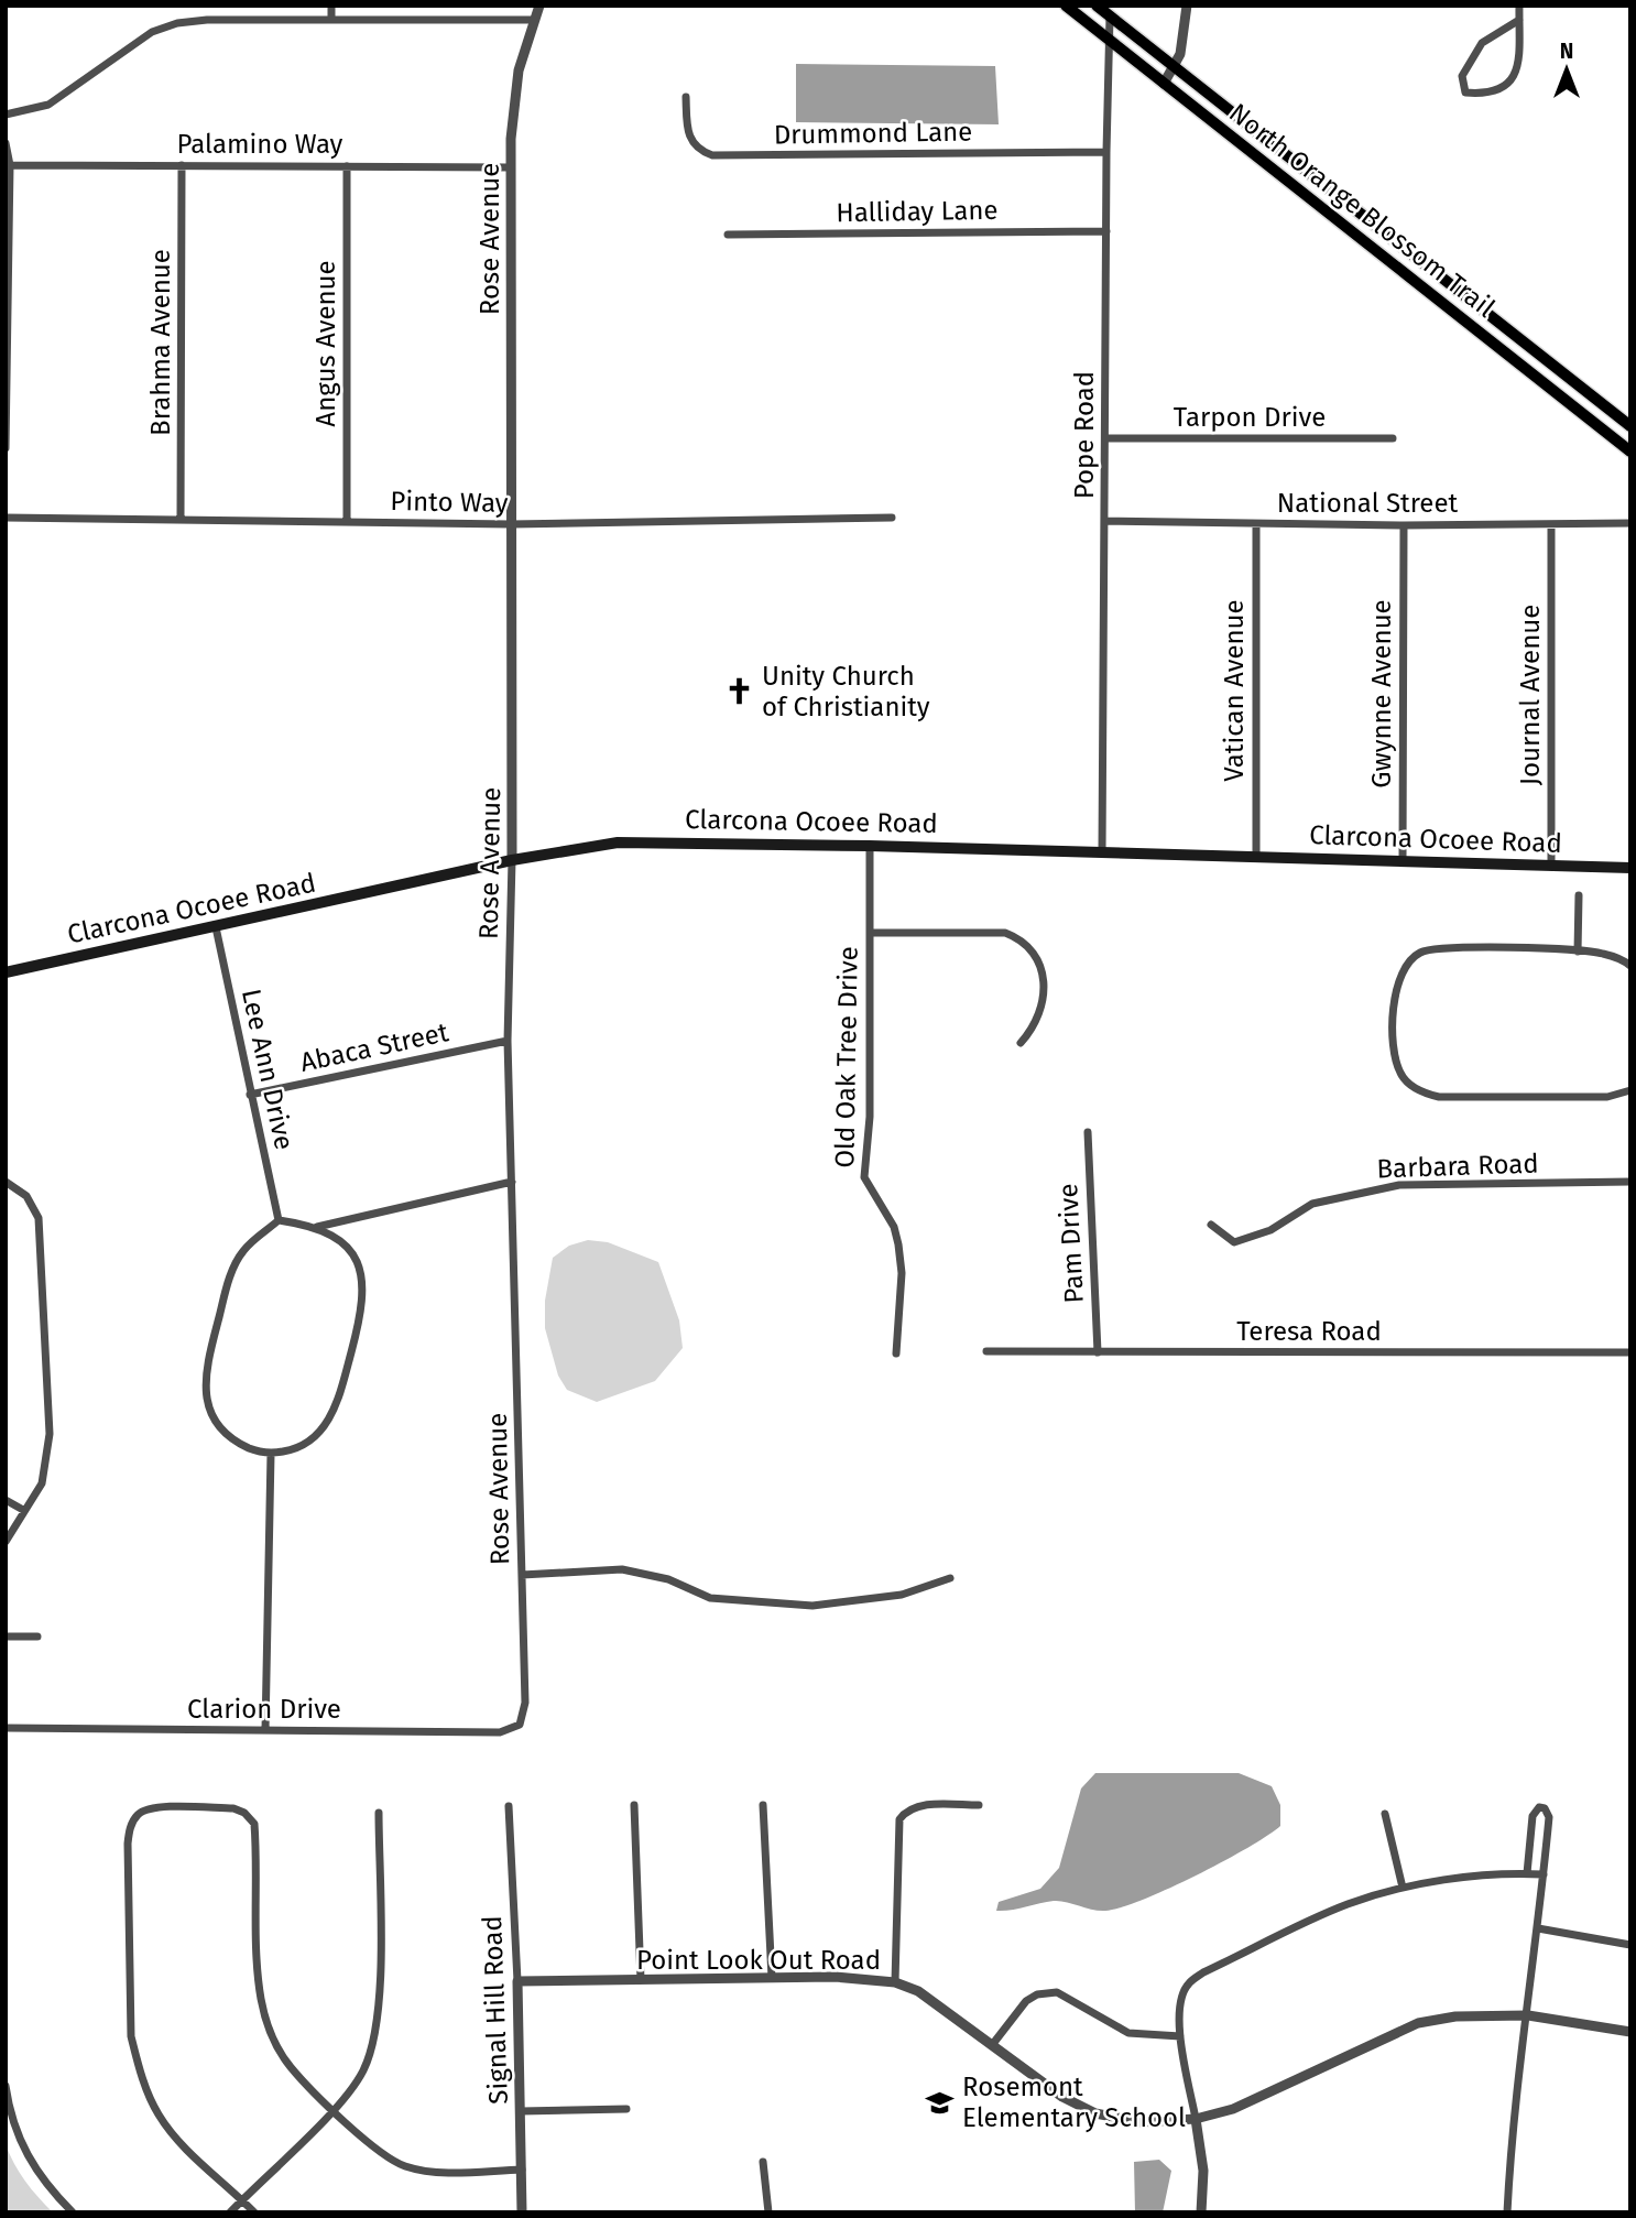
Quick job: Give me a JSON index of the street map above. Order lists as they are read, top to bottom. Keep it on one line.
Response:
{"streets":{"main road":["North Orange Blossom Trail","Clarcona Ocoee Road"],"street":["Drummond Lane","Palamino Way","Halliday Lane","Rose Avenue","Brahma Avenue","Angus Avenue","Tarpon Drive","Pope Road","Pinto Way","National Street","Vatican Avenue","Gwynne Avenue","Journal Avenue","Abaca Street","Old Oak Tree Drive","Lee Ann Drive","Barbara Road","Pam Drive","Teresa Road","Clarion Drive","Point Look Out Road","Signal Hill Road"]},"crossings":[["Drummond Lane","Pope Road"],["Palamino Way","Rose Avenue"],["Palamino Way","Brahma Avenue"],["Palamino Way","Angus Avenue"],["North Orange Blossom Trail","Pope Road"],["Halliday Lane","Pope Road"],["Rose Avenue","Pinto Way"],["Rose Avenue","Clarcona Ocoee Road"],["Rose Avenue","Abaca Street"],["Rose Avenue","Clarion Drive"],["Brahma Avenue","Pinto Way"],["Angus Avenue","Pinto Way"],["Tarpon Drive","Pope Road"],["Pope Road","National Street"],["Pope Road","Clarcona Ocoee Road"],["National Street","Vatican Avenue"],["National Street","Gwynne Avenue"],["National Street","Journal Avenue"],["Vatican Avenue","Clarcona Ocoee Road"],["Gwynne Avenue","Clarcona Ocoee Road"],["Journal Avenue","Clarcona Ocoee Road"],["Clarcona Ocoee Road","Old Oak Tree Drive"],["Clarcona Ocoee Road","Lee Ann Drive"],["Abaca Street","Lee Ann Drive"],["Pam Drive","Teresa Road"],["Point Look Out Road","Signal Hill Road"]],"places":{"church":["Unity Church of Christianity"],"school or university":["Rosemont Elementary School"]},"north":"top"}
